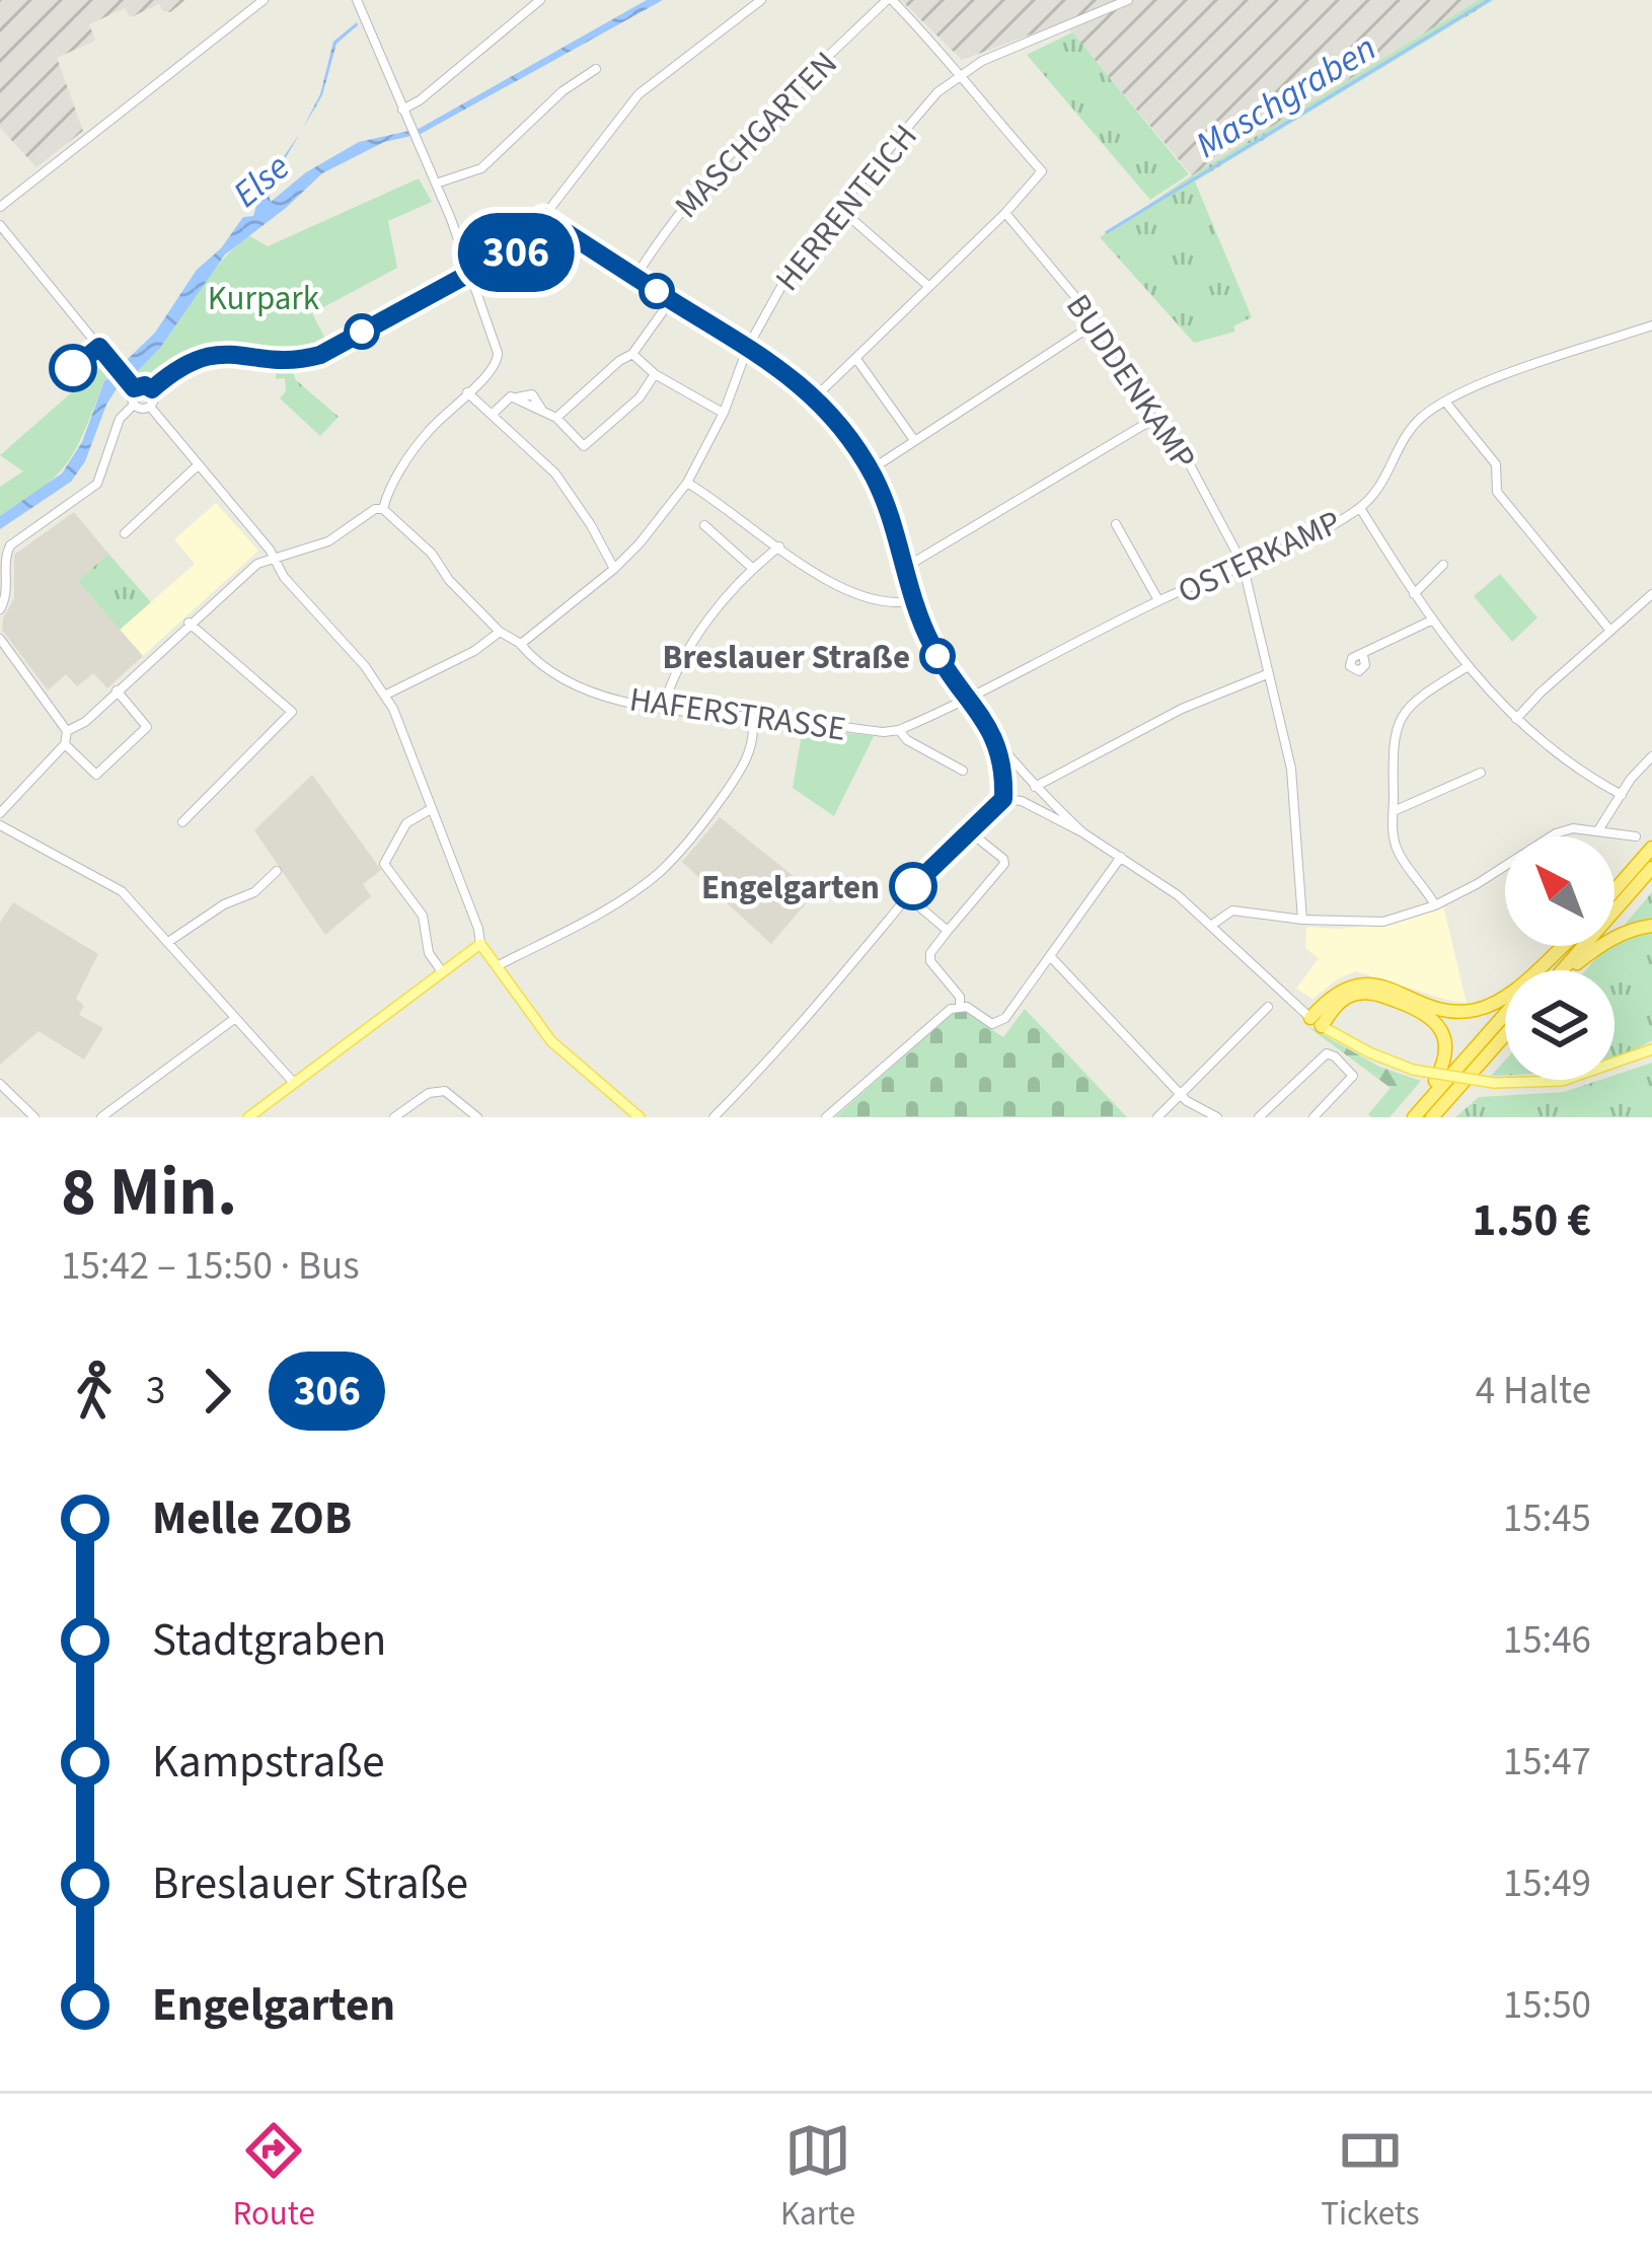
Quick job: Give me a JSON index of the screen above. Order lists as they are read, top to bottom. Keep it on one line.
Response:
{"streets":{"street":["MASCHGARTEN","HERRENTEICH","BUDDENKAMP","OSTERKAMP","HAFERSTRASSE"]},"crossings":[["HERRENTEICH","HAFERSTRASSE"],["BUDDENKAMP","OSTERKAMP"],["OSTERKAMP","HAFERSTRASSE"]],"water":["Maschgraben","Else"],"parks":["Kurpark"],"places":["Breslauer Straße","Engelgarten"],"lines":["bus line 306"],"north":"top left","page":{"on_map":"306","heading":["8 Min.","15:42 – 15:50 · Bus","1.50 €"],"legs":["3","306","4 Halte"],"list":[{"name":"Melle ZOB","value":"15:45"},{"name":"Stadtgraben","value":"15:46"},{"name":"Kampstraße","value":"15:47"},{"name":"Breslauer Straße","value":"15:49"},{"name":"Engelgarten","value":"15:50"}],"tabs":["Route","Karte","Tickets"]}}
